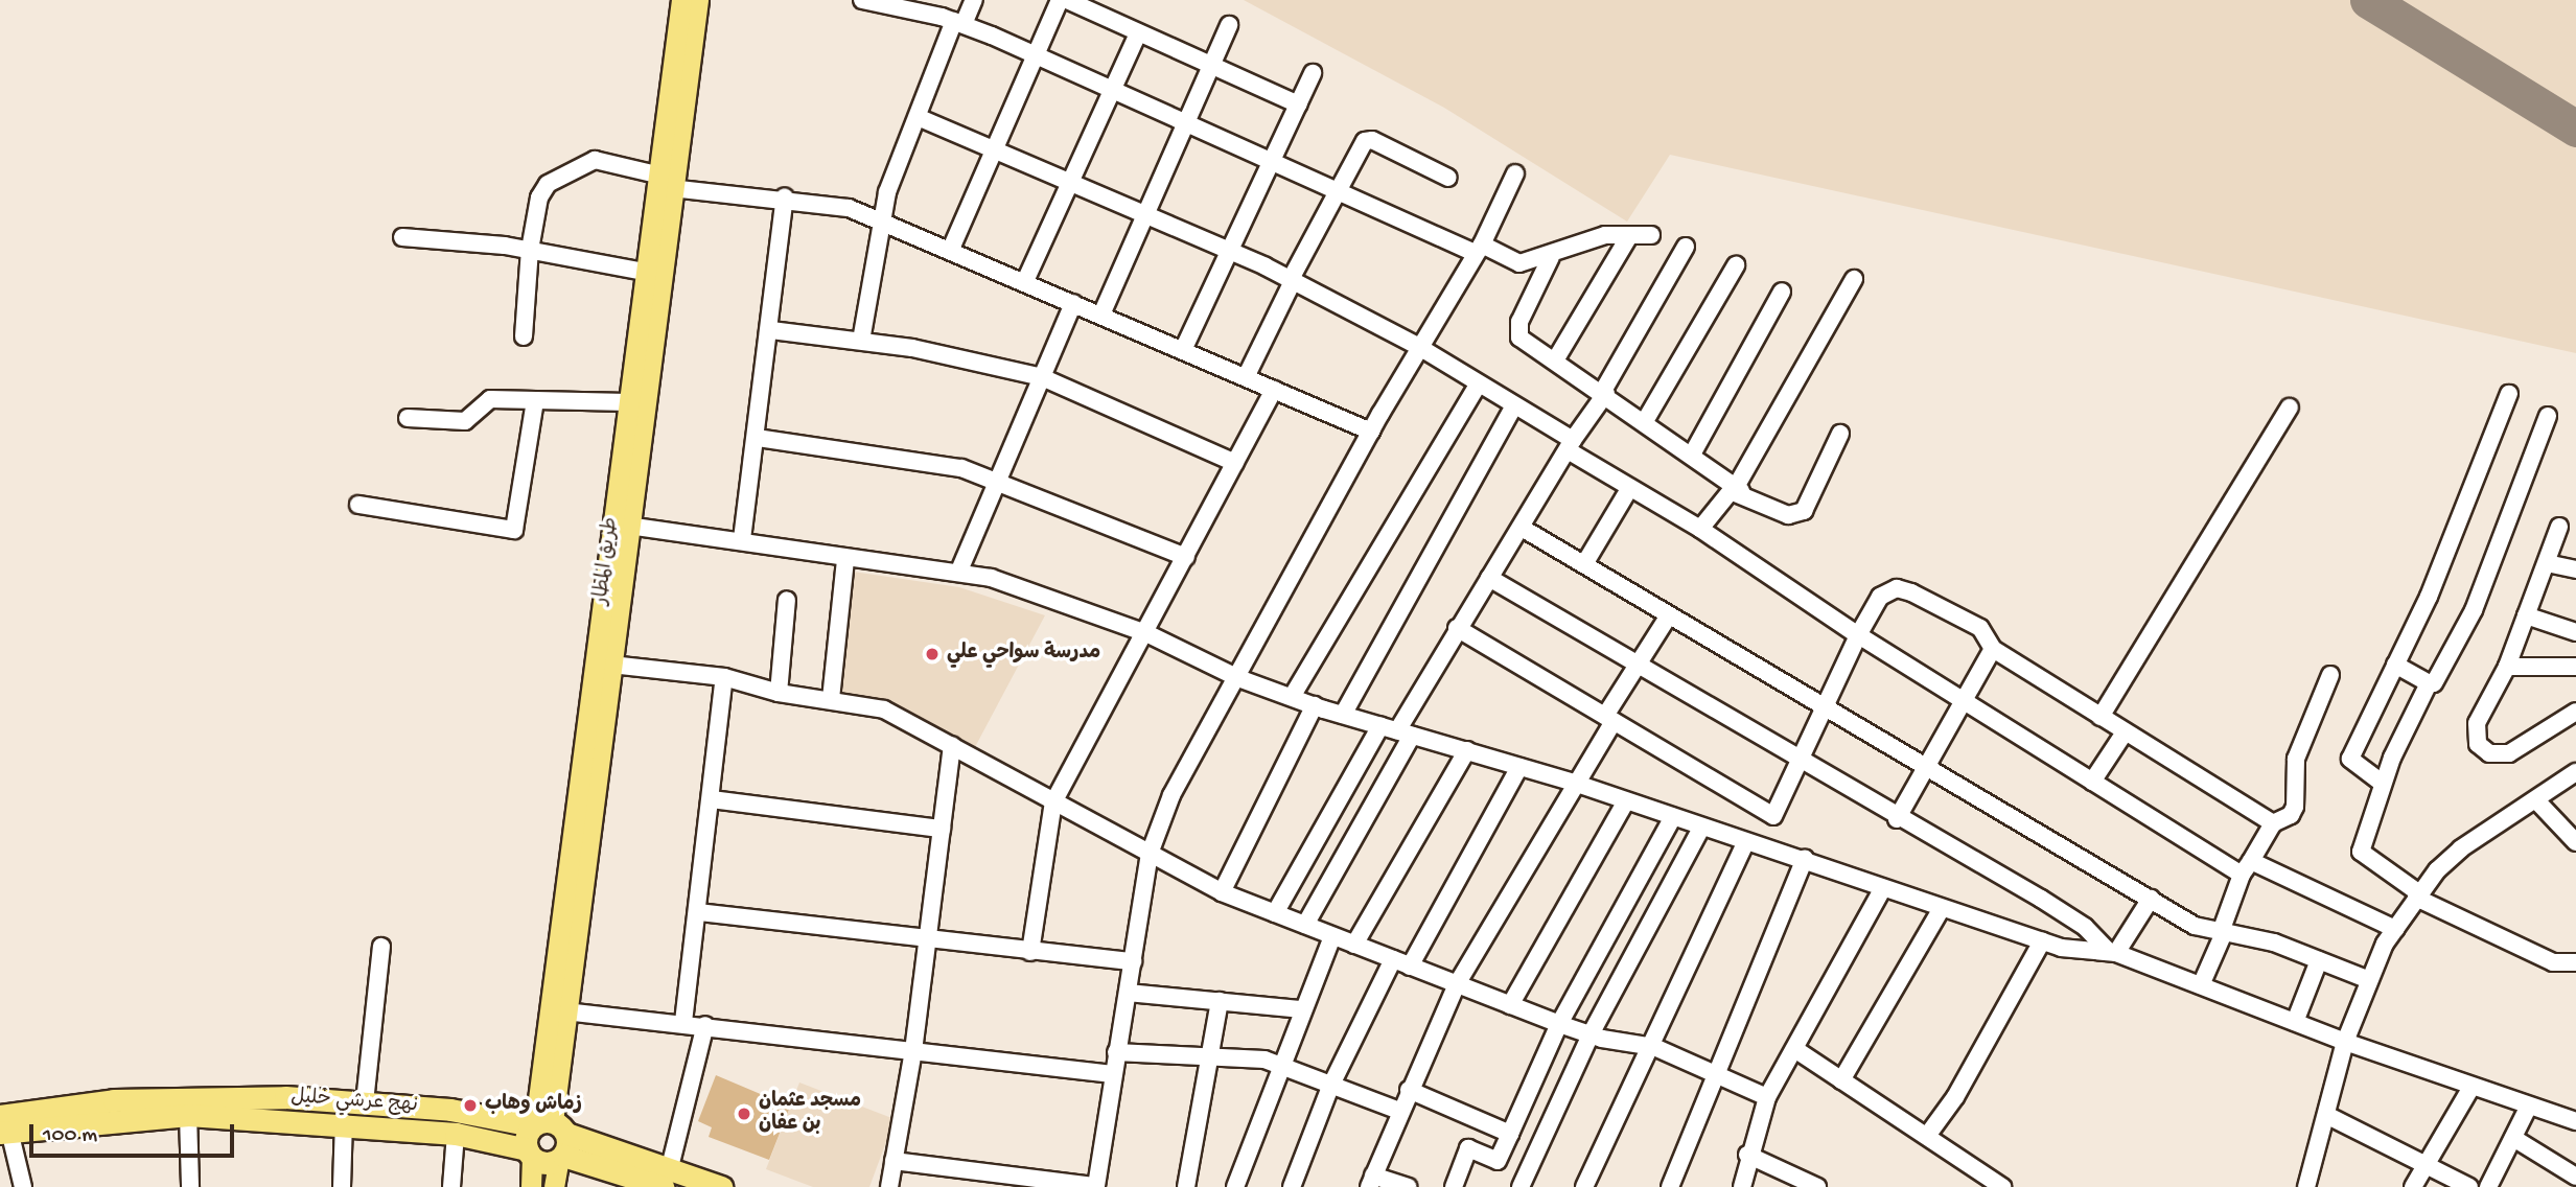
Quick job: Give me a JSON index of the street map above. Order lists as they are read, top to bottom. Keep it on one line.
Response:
{"streets":{"highway":["نهج عرشي خليل"],"main road":["طريق المطار"]},"crossings":[["طريق المطار","نهج عرشي خليل"]],"places":["مدرسة سواحي علي","زماش وهاب","مسجد عثمان بن عفان"],"scale_bar":"100 m"}
